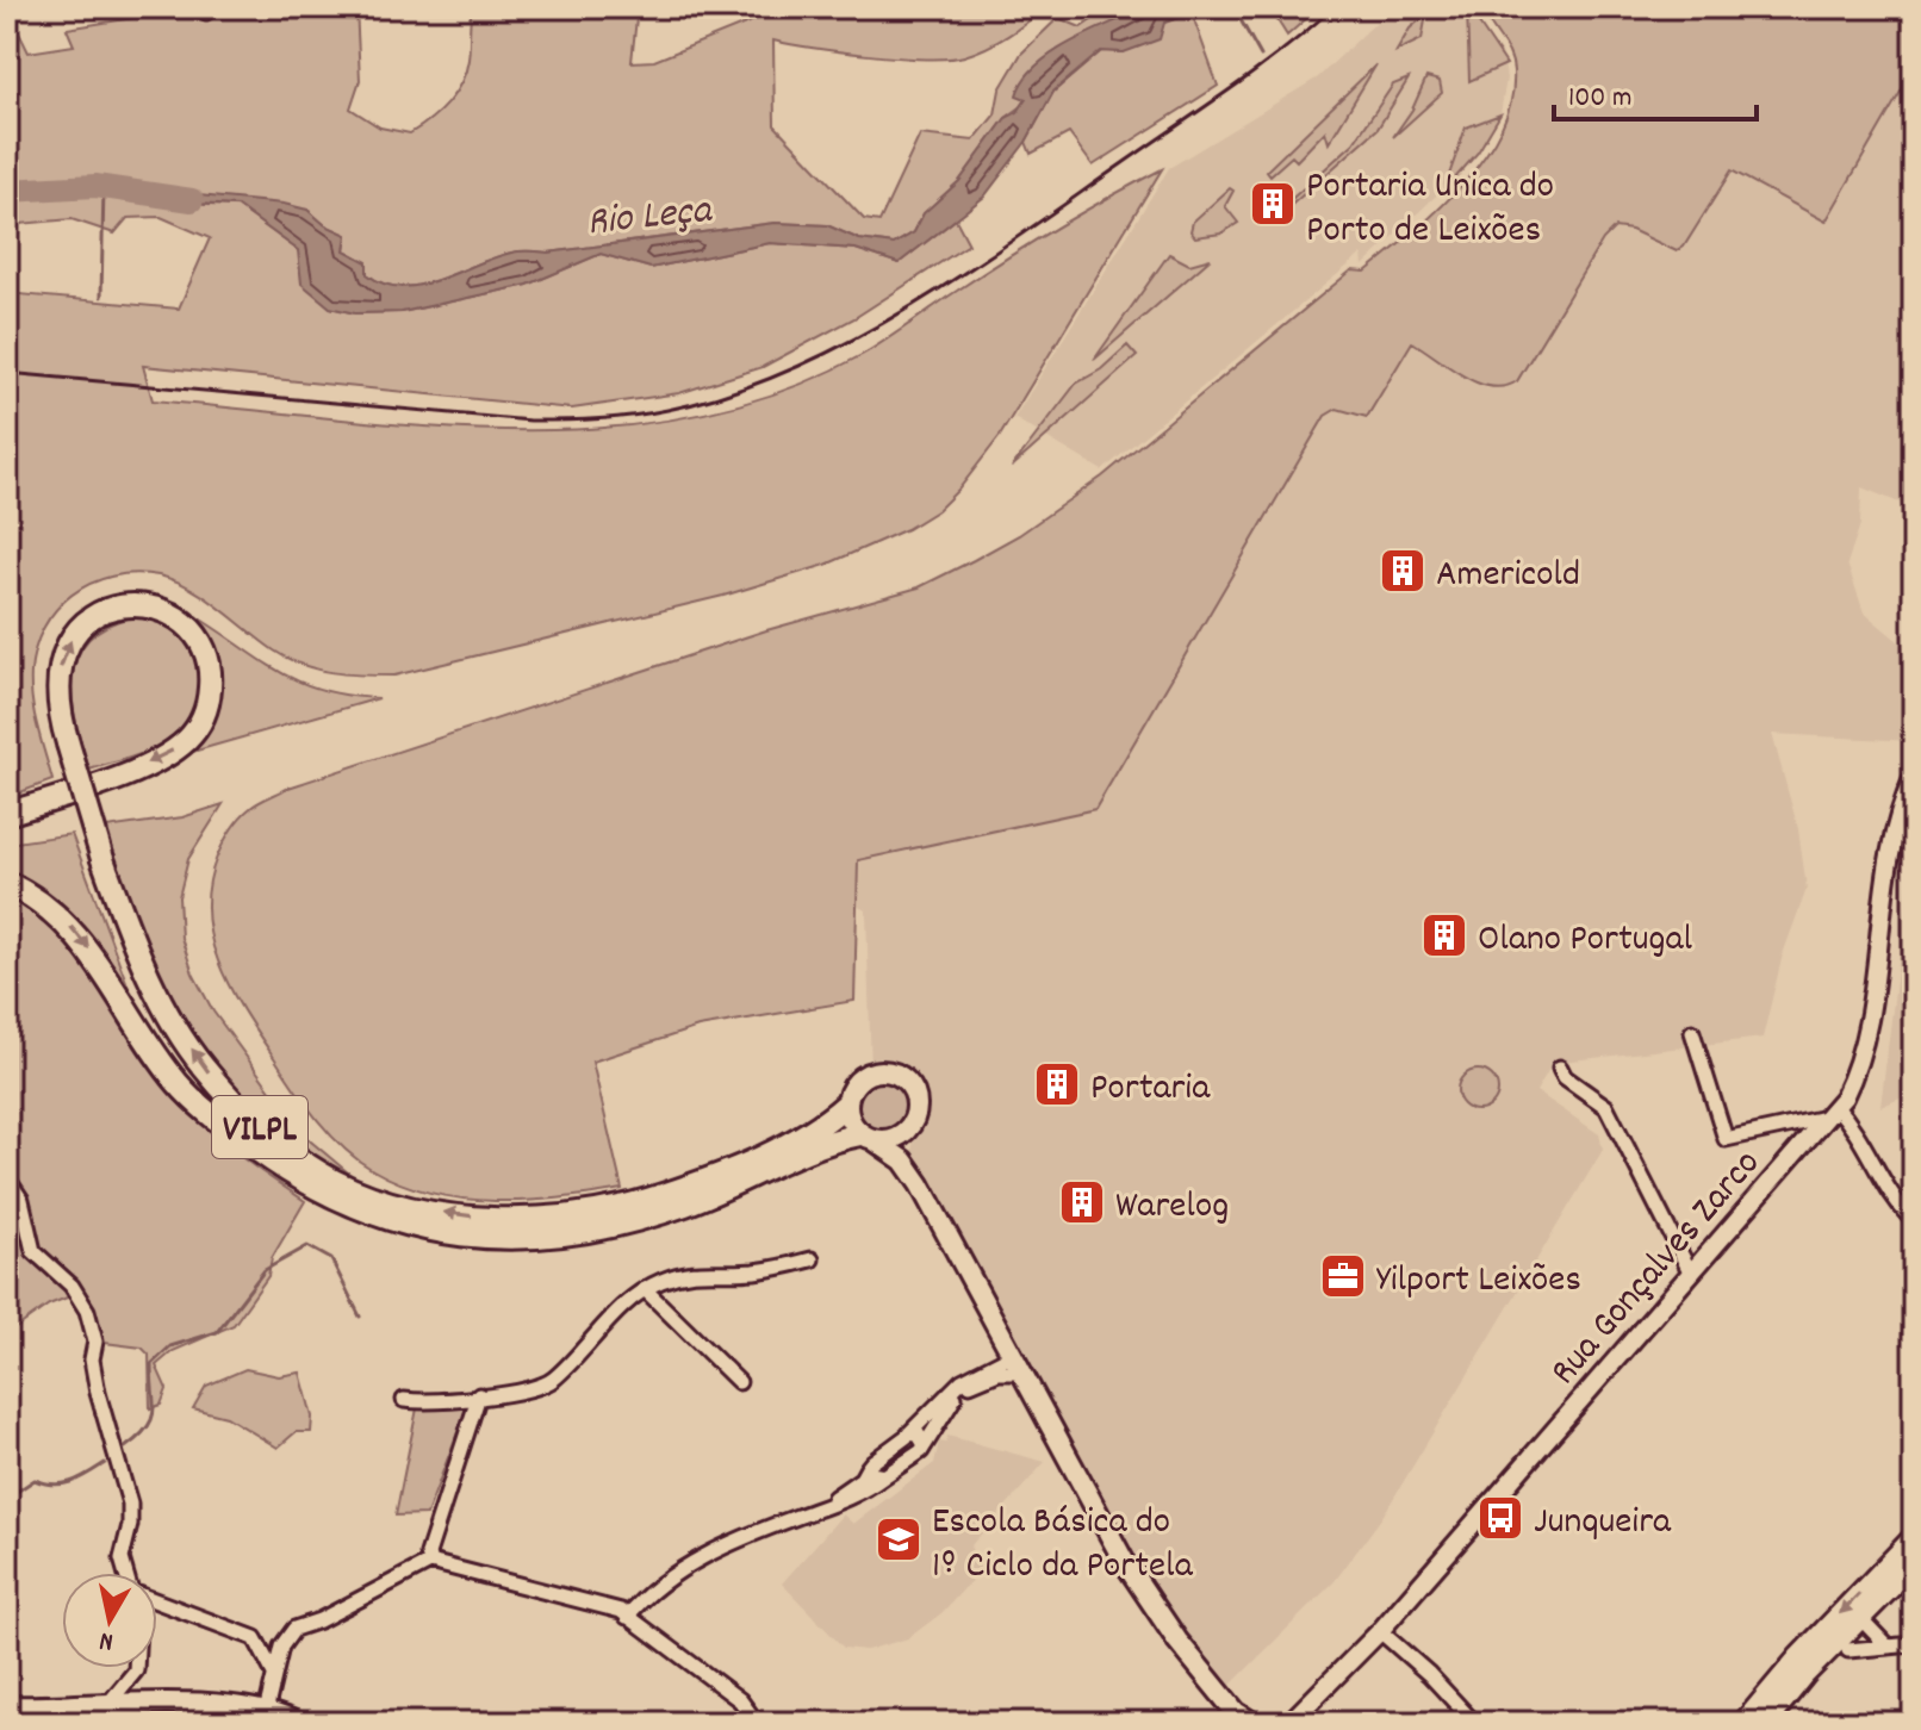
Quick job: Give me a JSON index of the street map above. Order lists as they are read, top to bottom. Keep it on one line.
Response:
{"streets":{"highway":["VILPL"],"street":["Rua Gonçalves Zarco"]},"water":["Rio Leça"],"places":{"building":["Portaria Unica do Porto de Leixões","Americold","Olano Portugal","Portaria","Warelog"],"office":["Yilport Leixões"],"bus stop":["Junqueira"],"school or university":["Escola Básica do 1º Ciclo da Portela"]},"scale_bar":"100 m","north":"bottom"}
